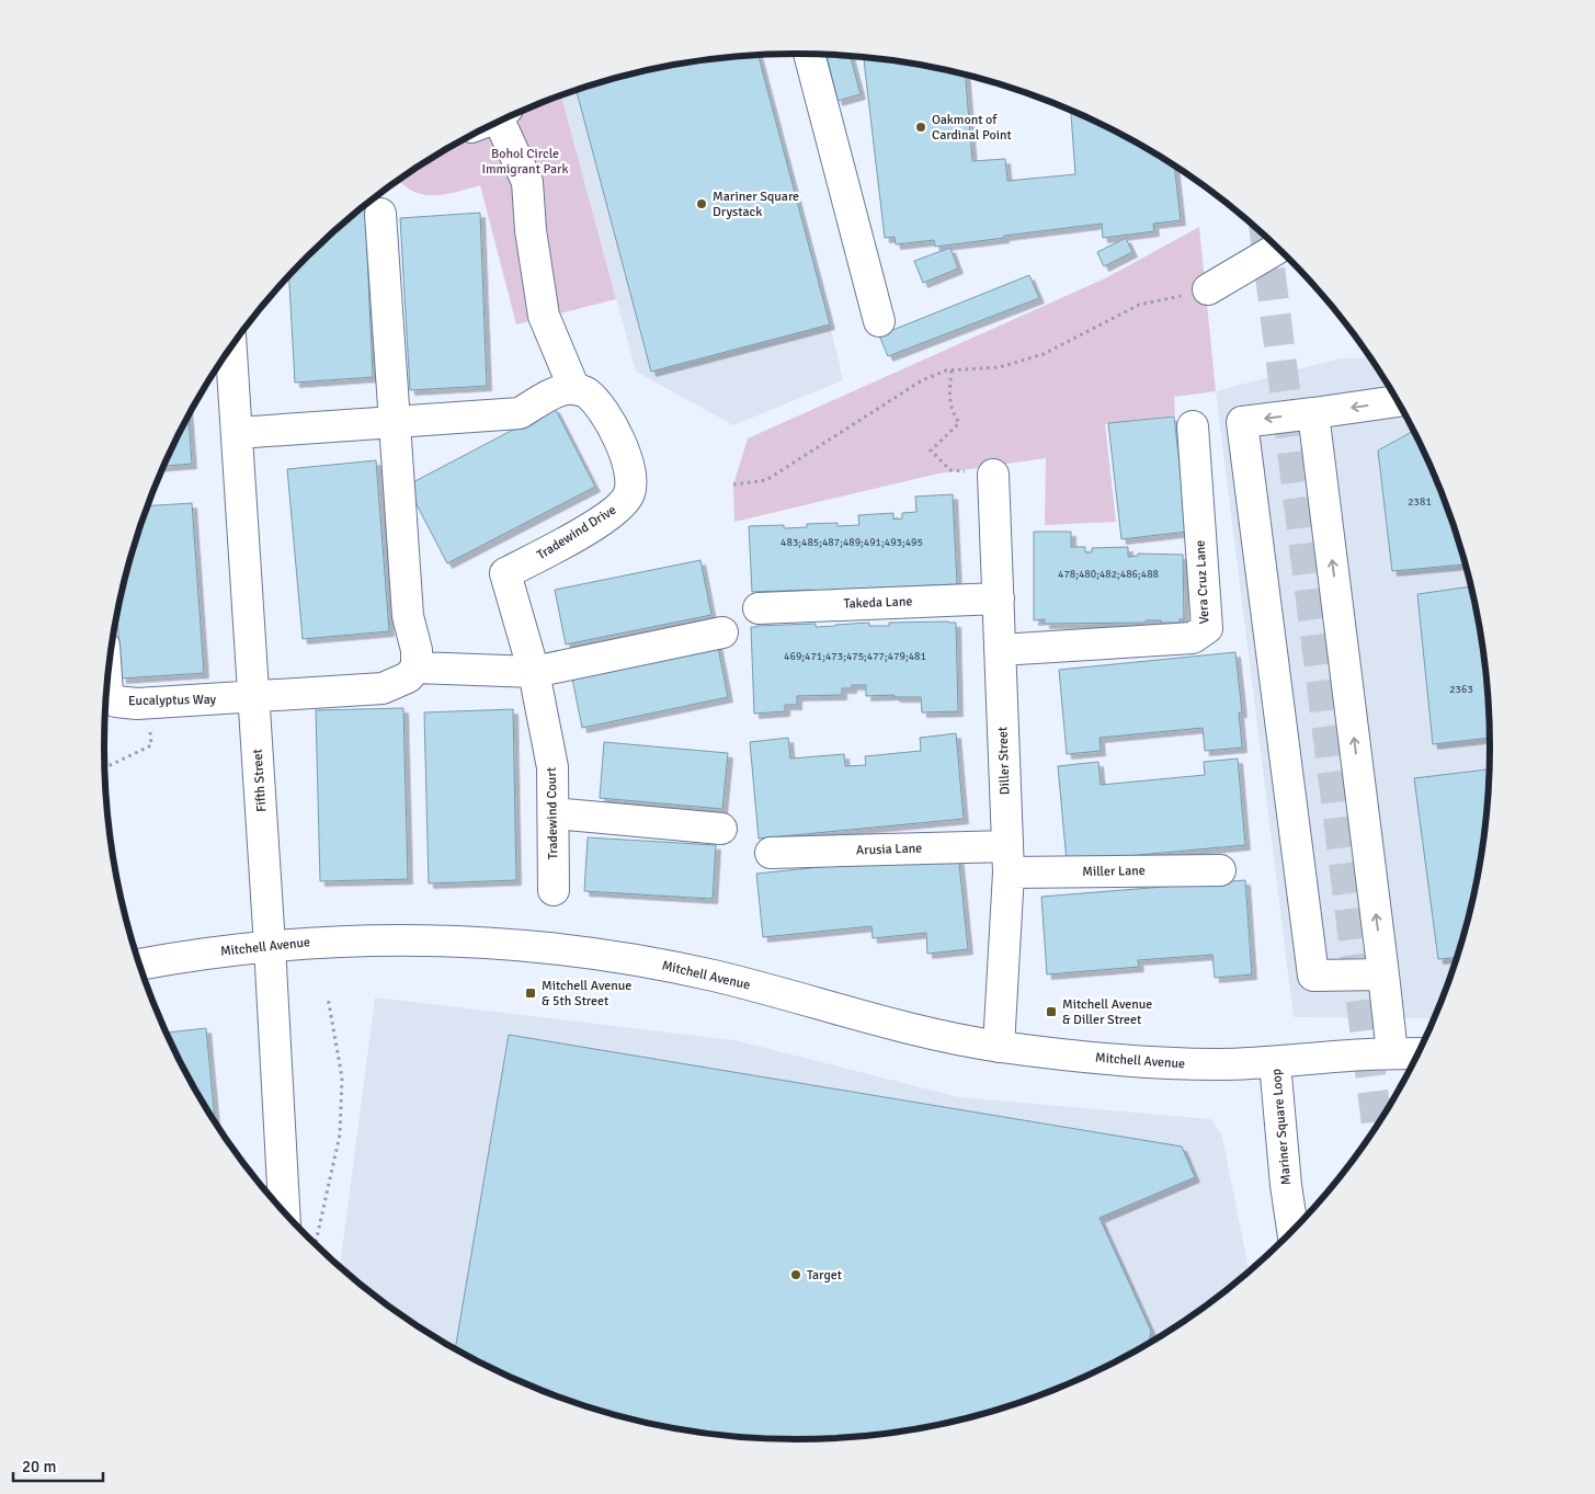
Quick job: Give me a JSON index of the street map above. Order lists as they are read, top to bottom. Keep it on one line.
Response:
{"streets":{"street":["Tradewind Drive","Vera Cruz Lane","Takeda Lane","Eucalyptus Way","Diller Street","Fifth Street","Tradewind Court","Arusia Lane","Miller Lane","Mitchell Avenue","Mariner Square Loop"]},"crossings":[["Tradewind Drive","Tradewind Court"],["Vera Cruz Lane","Diller Street"],["Takeda Lane","Diller Street"],["Eucalyptus Way","Fifth Street"],["Diller Street","Arusia Lane"],["Diller Street","Miller Lane"],["Diller Street","Mitchell Avenue"],["Fifth Street","Mitchell Avenue"],["Arusia Lane","Miller Lane"],["Mitchell Avenue","Mariner Square Loop"]],"parks":["Bohol Circle Immigrant Park"],"places":{"other":["Oakmont of Cardinal Point","Mariner Square Drystack","Target"],"transit":["Mitchell Avenue & 5th Street","Mitchell Avenue & Diller Street"]},"house_numbers":["2381","483;485;487;489;491;493;495","478;480;482;486;488","469;471;473;475;477;479;481","2363"],"scale_bar":"20 m"}
